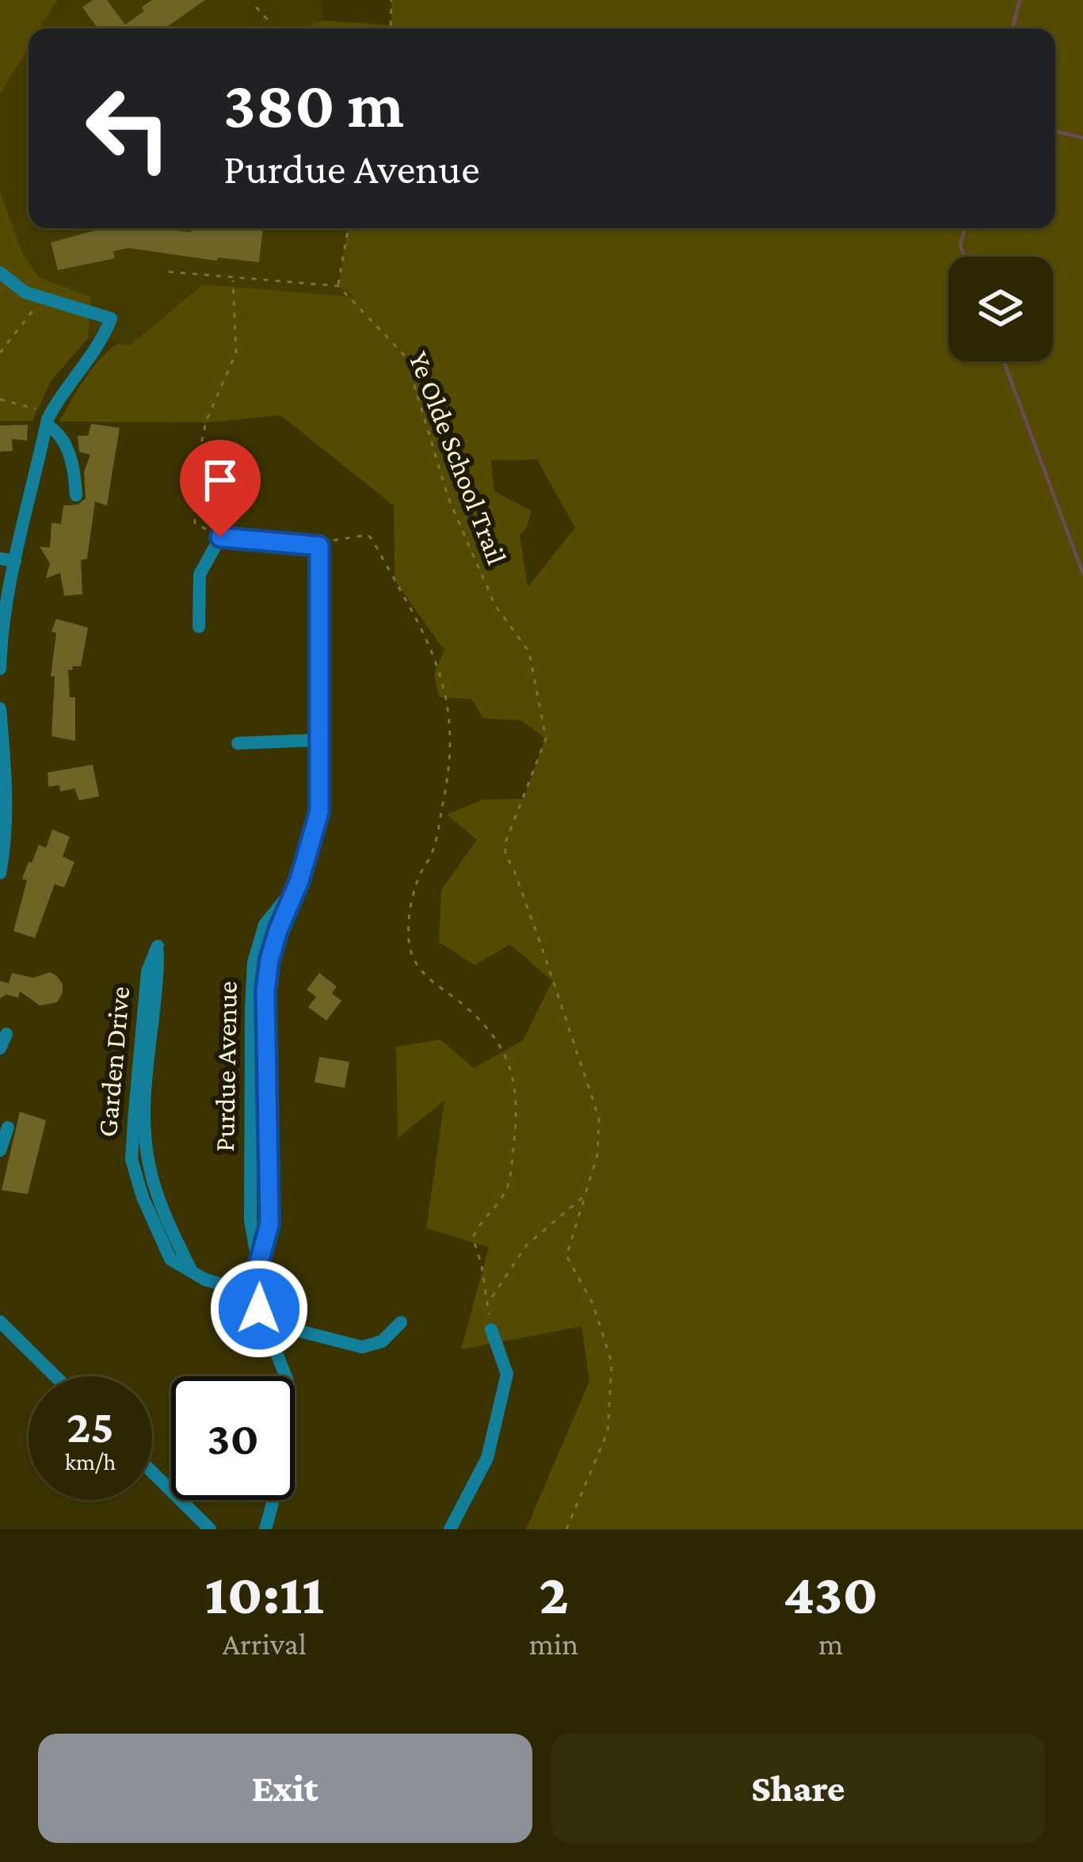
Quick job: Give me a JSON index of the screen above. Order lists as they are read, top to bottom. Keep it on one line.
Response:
{"streets":{"street":["Garden Drive","Purdue Avenue"],"path":["Ye Olde School Trail"]},"crossings":[["Garden Drive","Purdue Avenue"]],"page":{"turn":["380 m","Purdue Avenue"],"speed":"25 km/h","limit":"30","eta":["10:11","Arrival","2","min","430","m"],"buttons":["Exit","Share"]}}
